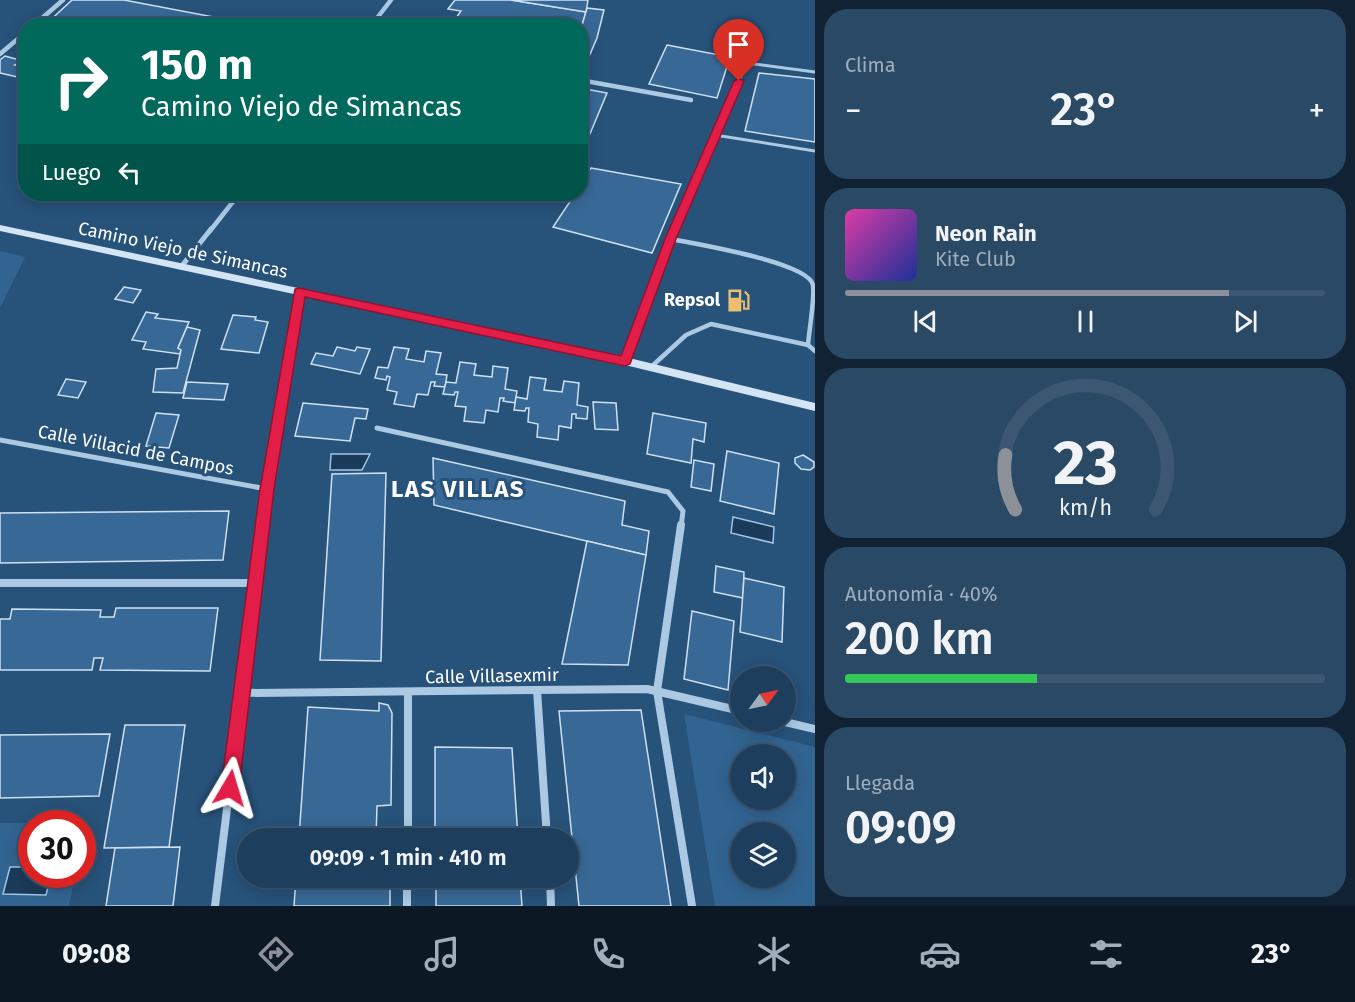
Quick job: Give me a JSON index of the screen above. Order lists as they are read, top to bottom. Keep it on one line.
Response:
{"streets":{"main road":["Camino Viejo de Simancas"],"street":["Calle Villacid de Campos","Calle Villasexmir"]},"districts":["LAS VILLAS"],"places":{"fuel station":["Repsol"]},"north":"top right","page":{"tile":["Clima",["Autonomía · 40%","200 km"],["Llegada","09:09"]],"turn":["150 m","Camino Viejo de Simancas"],"heat":["−","23°","+"],"then":"Luego","song":["Neon Rain","Kite Club"],"limit":"30","trip":"09:09 · 1 min · 410 m","tabs":["09:08","23°"],"gauge":["23","km/h"]}}
